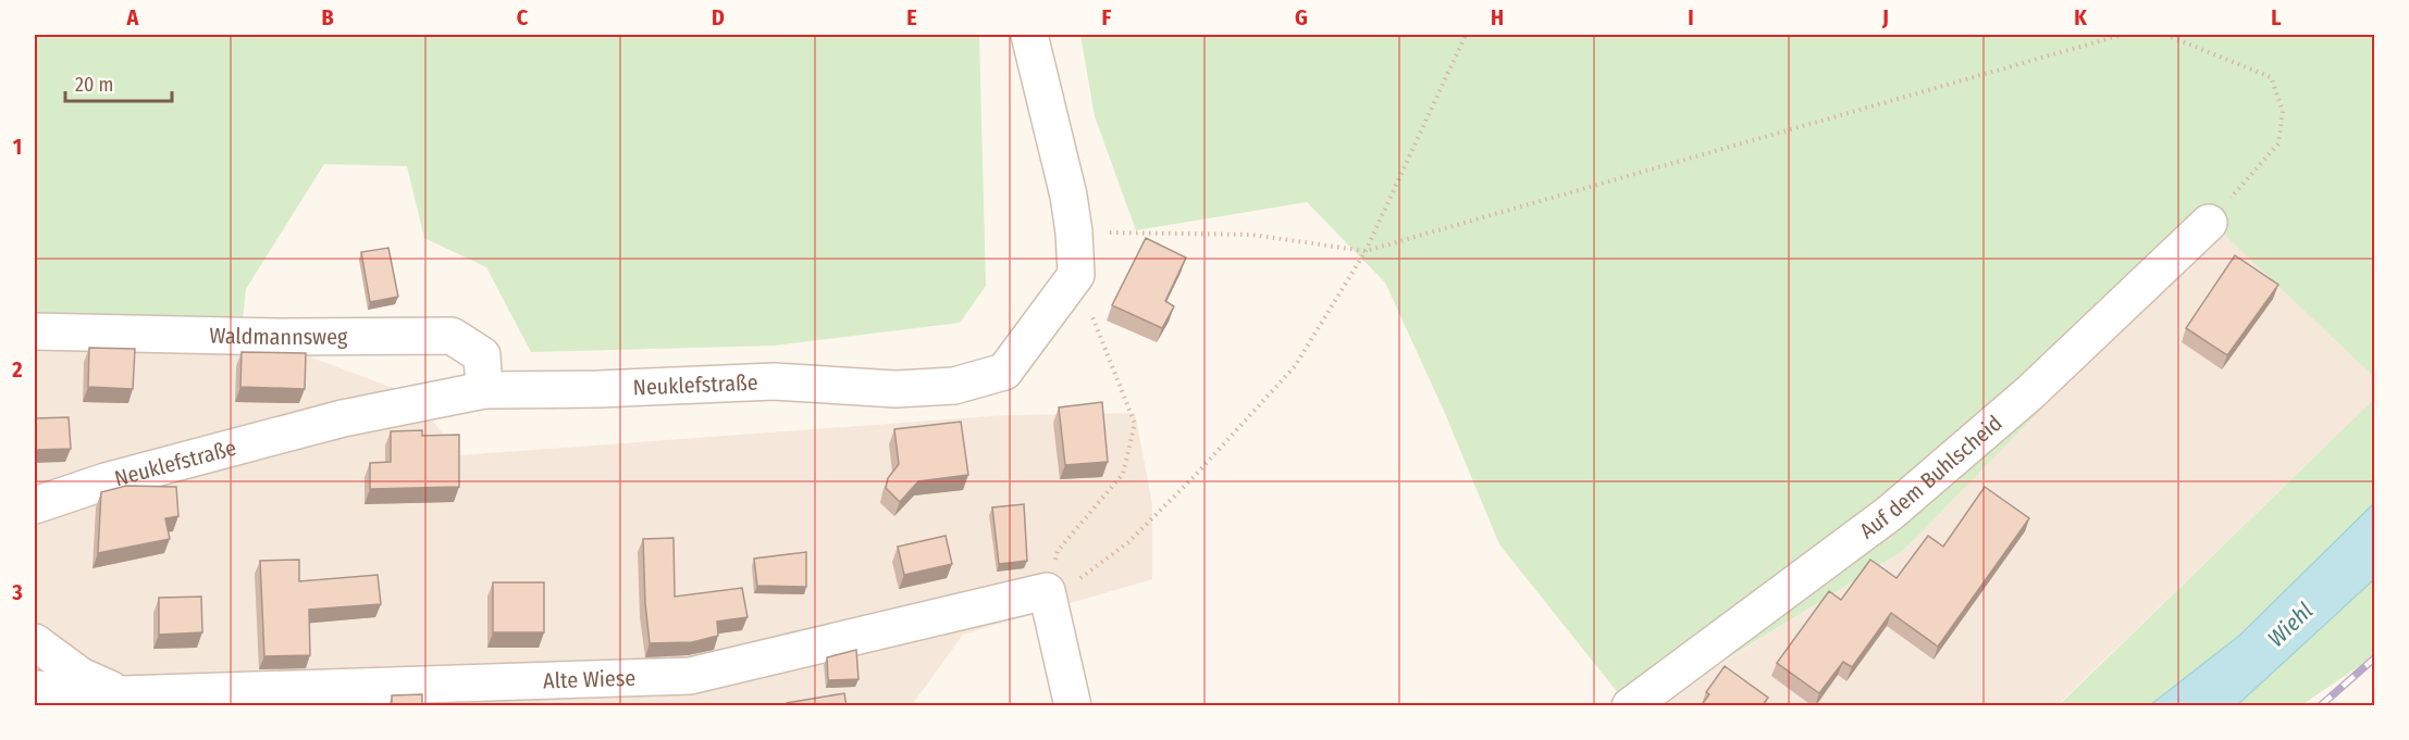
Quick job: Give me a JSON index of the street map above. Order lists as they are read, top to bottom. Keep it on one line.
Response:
{"streets":{"street":["Waldmannsweg","Neuklefstraße","Auf dem Buhlscheid","Alte Wiese"]},"crossings":[["Waldmannsweg","Neuklefstraße"]],"water":["Wiehl"],"scale_bar":"20 m","grid":{"columns":["A","B","C","D","E","F","G","H","I","J","K","L"],"rows":["1","2","3"]}}
